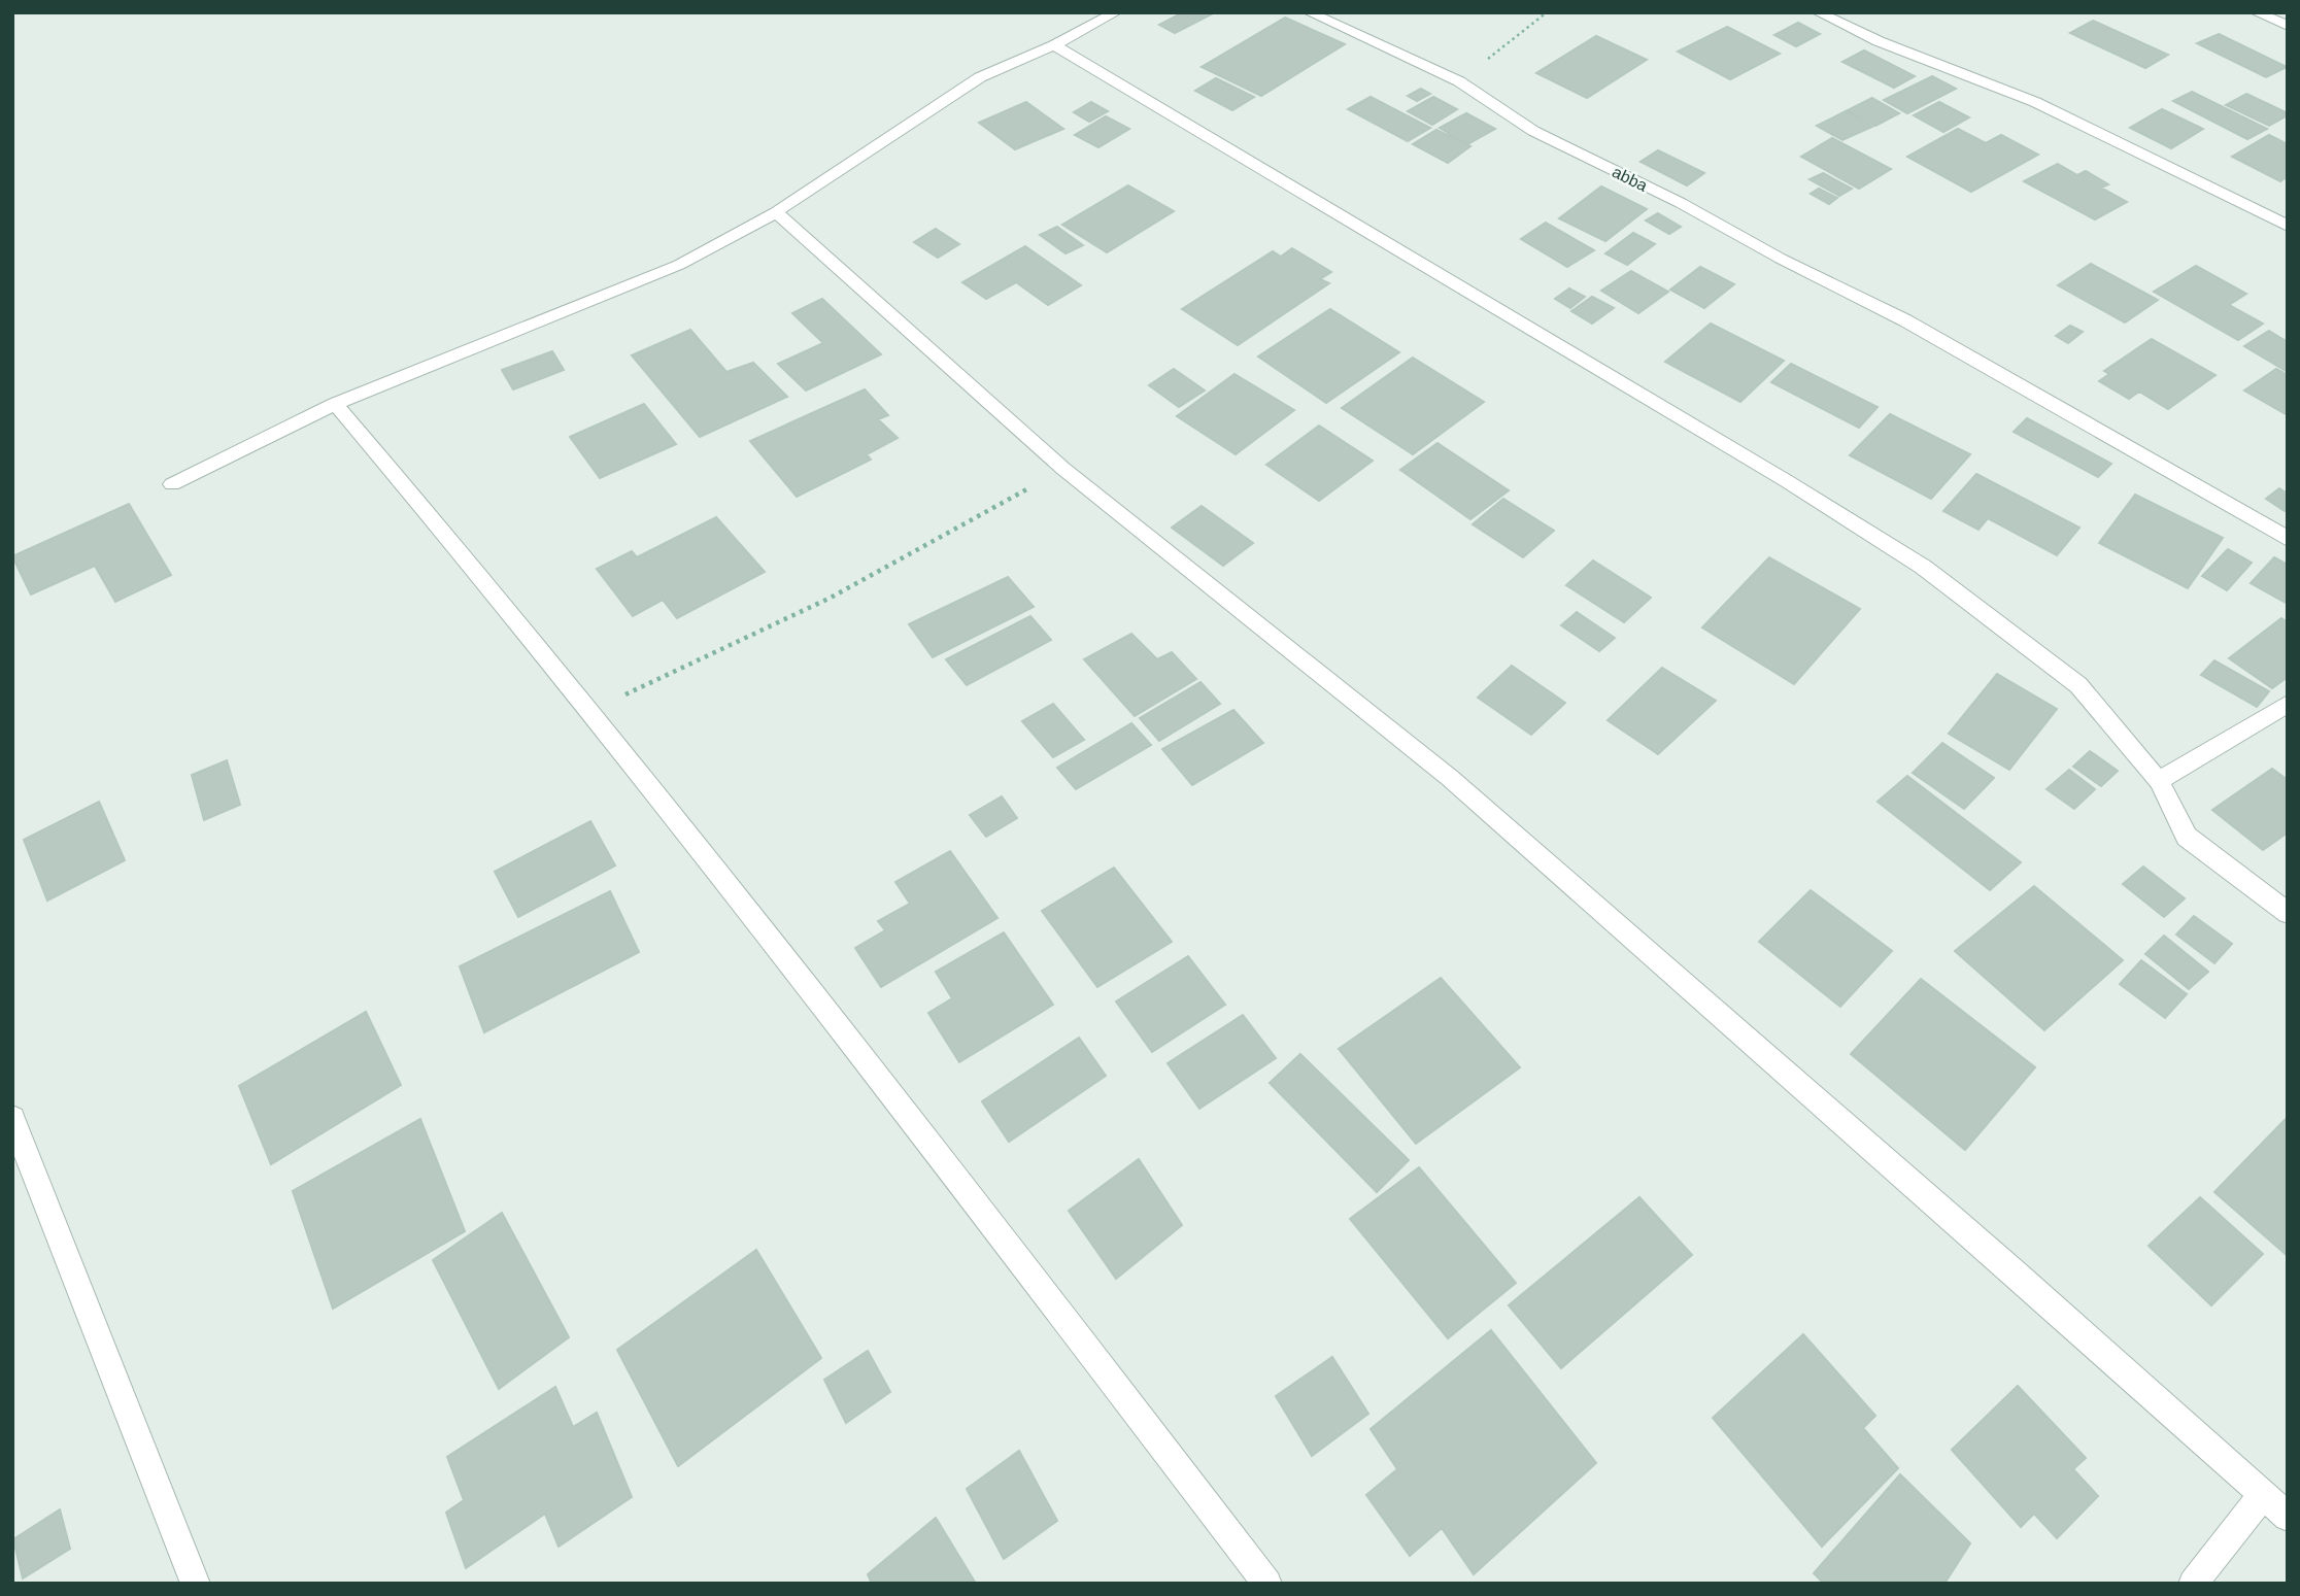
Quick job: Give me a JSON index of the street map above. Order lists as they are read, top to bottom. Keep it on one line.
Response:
{"streets":{"street":["abba"]}}
